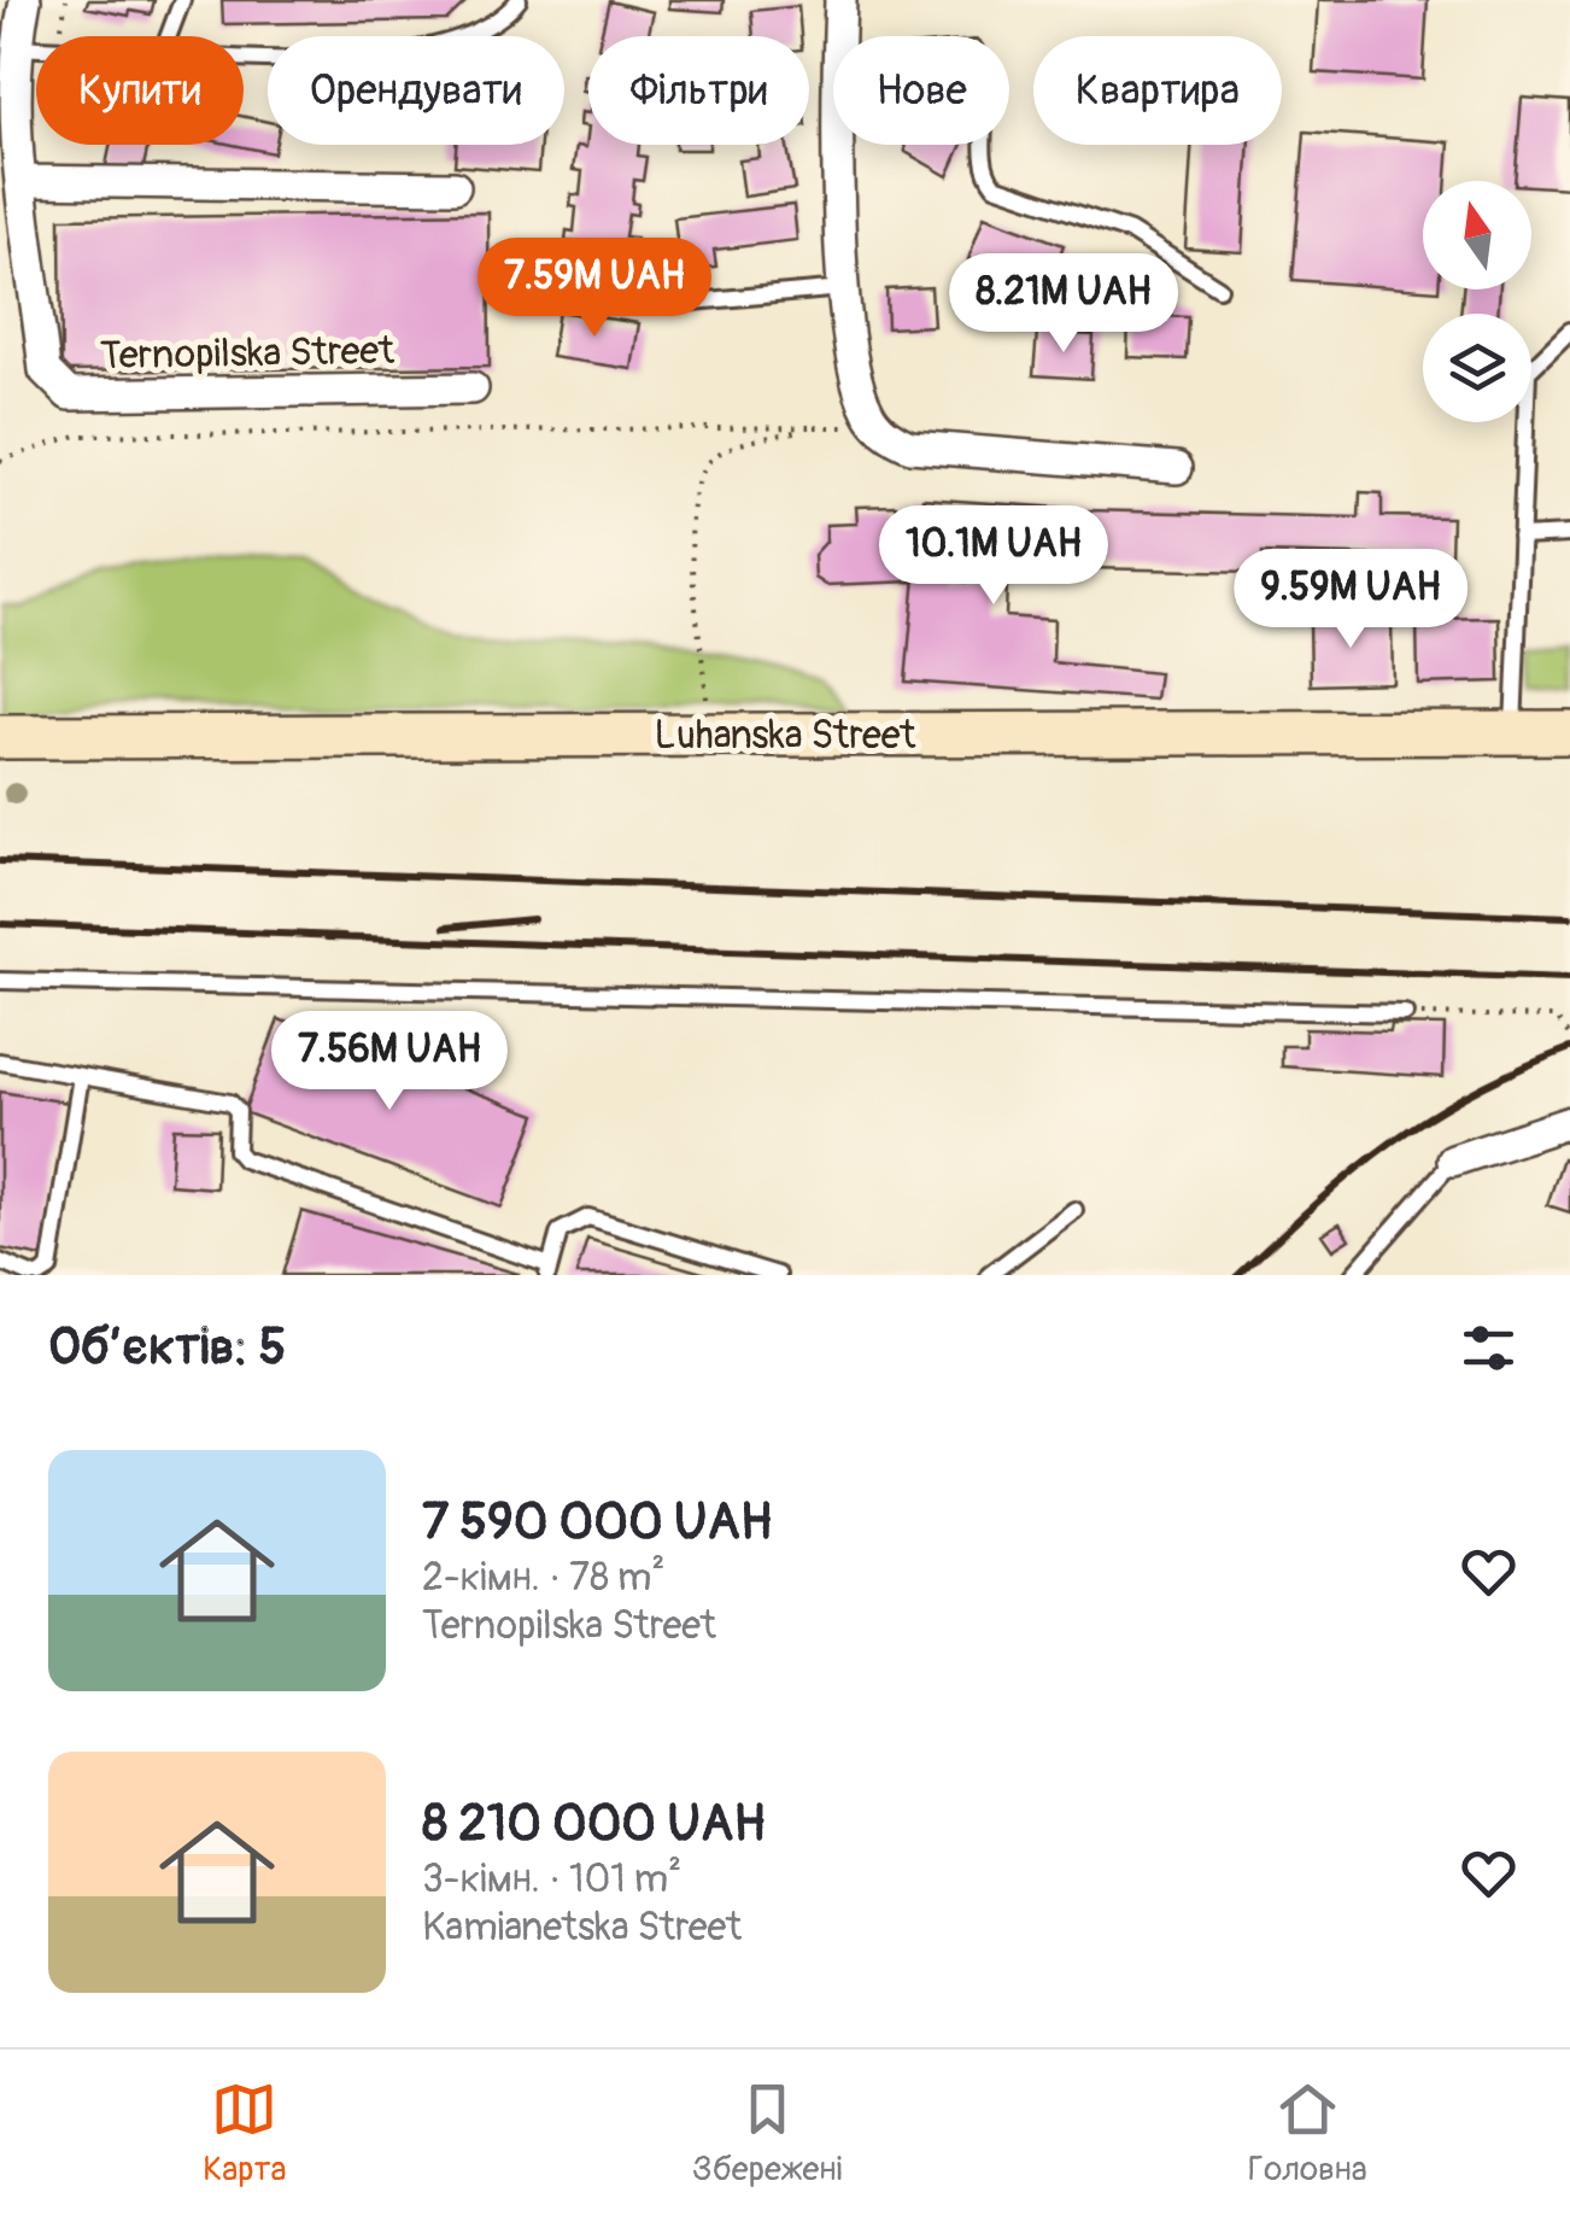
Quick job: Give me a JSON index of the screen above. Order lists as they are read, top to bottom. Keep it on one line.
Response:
{"streets":{"main road":["Luhanska Street"],"street":["Ternopilska Street"]},"north":"top","page":{"chip":["Купити","Орендувати","Фільтри","Нове","Квартира"],"price":["7.59M UAH","8.21M UAH","10.1M UAH","9.59M UAH","7.56M UAH"],"heading":"Об’єктів: 5","list":[{"name":"7 590 000 UAH","note":"2-кімн. · 78 m² · Ternopilska Street"},{"name":"8 210 000 UAH","note":"3-кімн. · 101 m² · Kamianetska Street"}],"tabs":["Карта","Збережені","Головна"]}}
